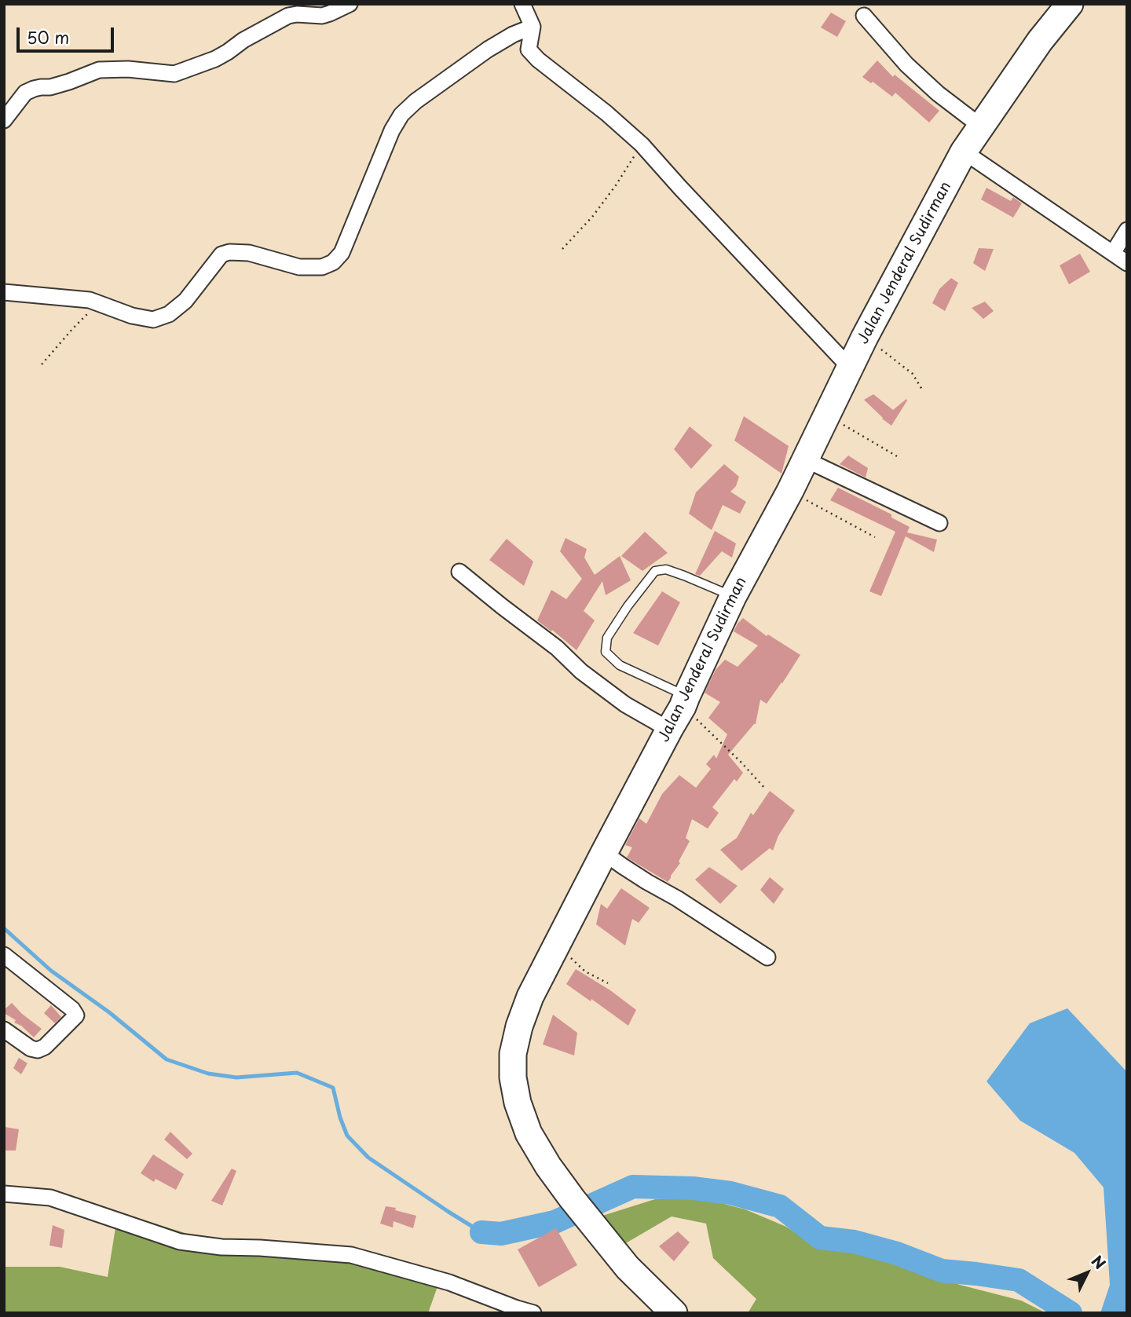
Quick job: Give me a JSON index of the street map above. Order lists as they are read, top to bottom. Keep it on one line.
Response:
{"streets":{"highway":["Jalan Jenderal Sudirman"]},"scale_bar":"50 m","north":"top right"}
